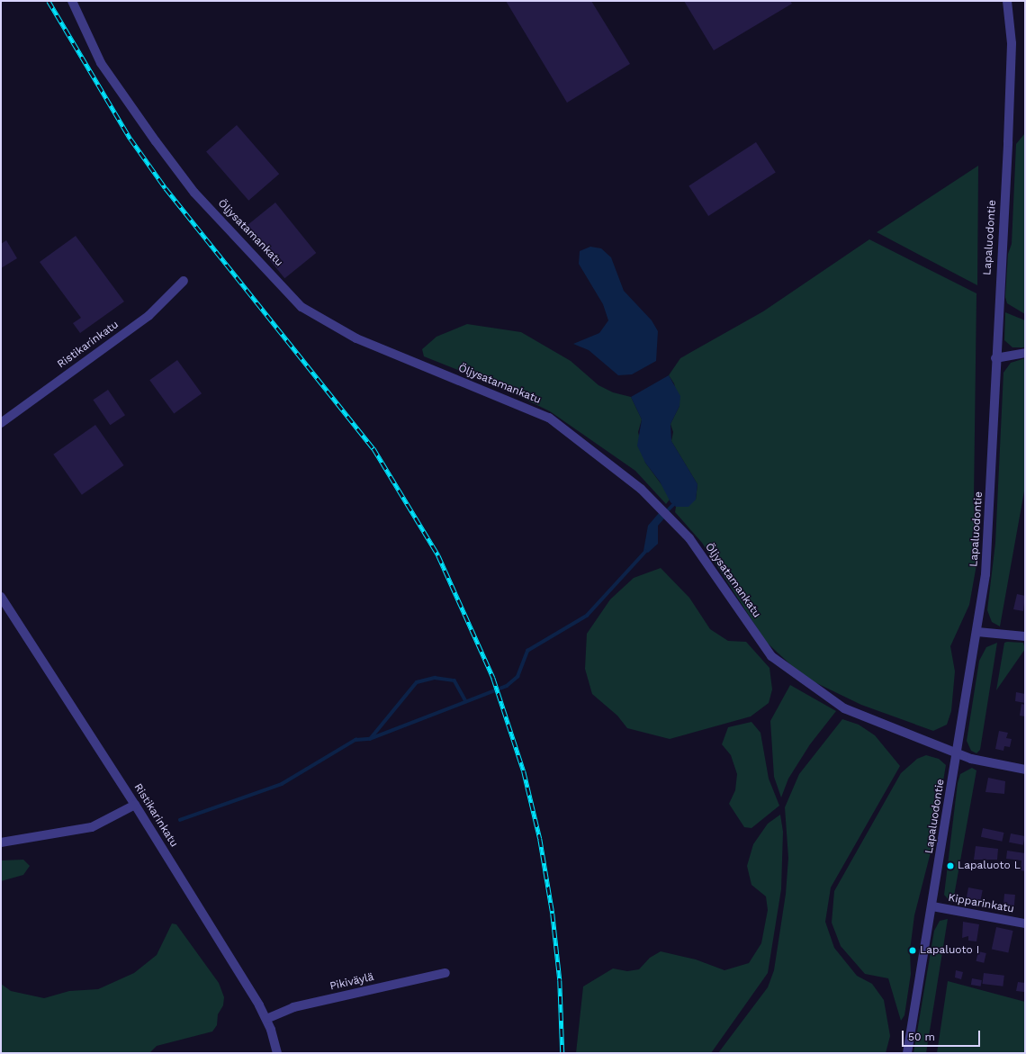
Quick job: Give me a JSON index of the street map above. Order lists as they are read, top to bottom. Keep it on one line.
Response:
{"streets":{"street":["Öljysatamankatu","Lapaluodontie","Ristikarinkatu","Kipparinkatu","Pikiväylä"]},"crossings":[["Öljysatamankatu","Lapaluodontie"],["Lapaluodontie","Kipparinkatu"],["Ristikarinkatu","Pikiväylä"]],"places":["Lapaluoto L","Lapaluoto I"],"scale_bar":"50 m"}
